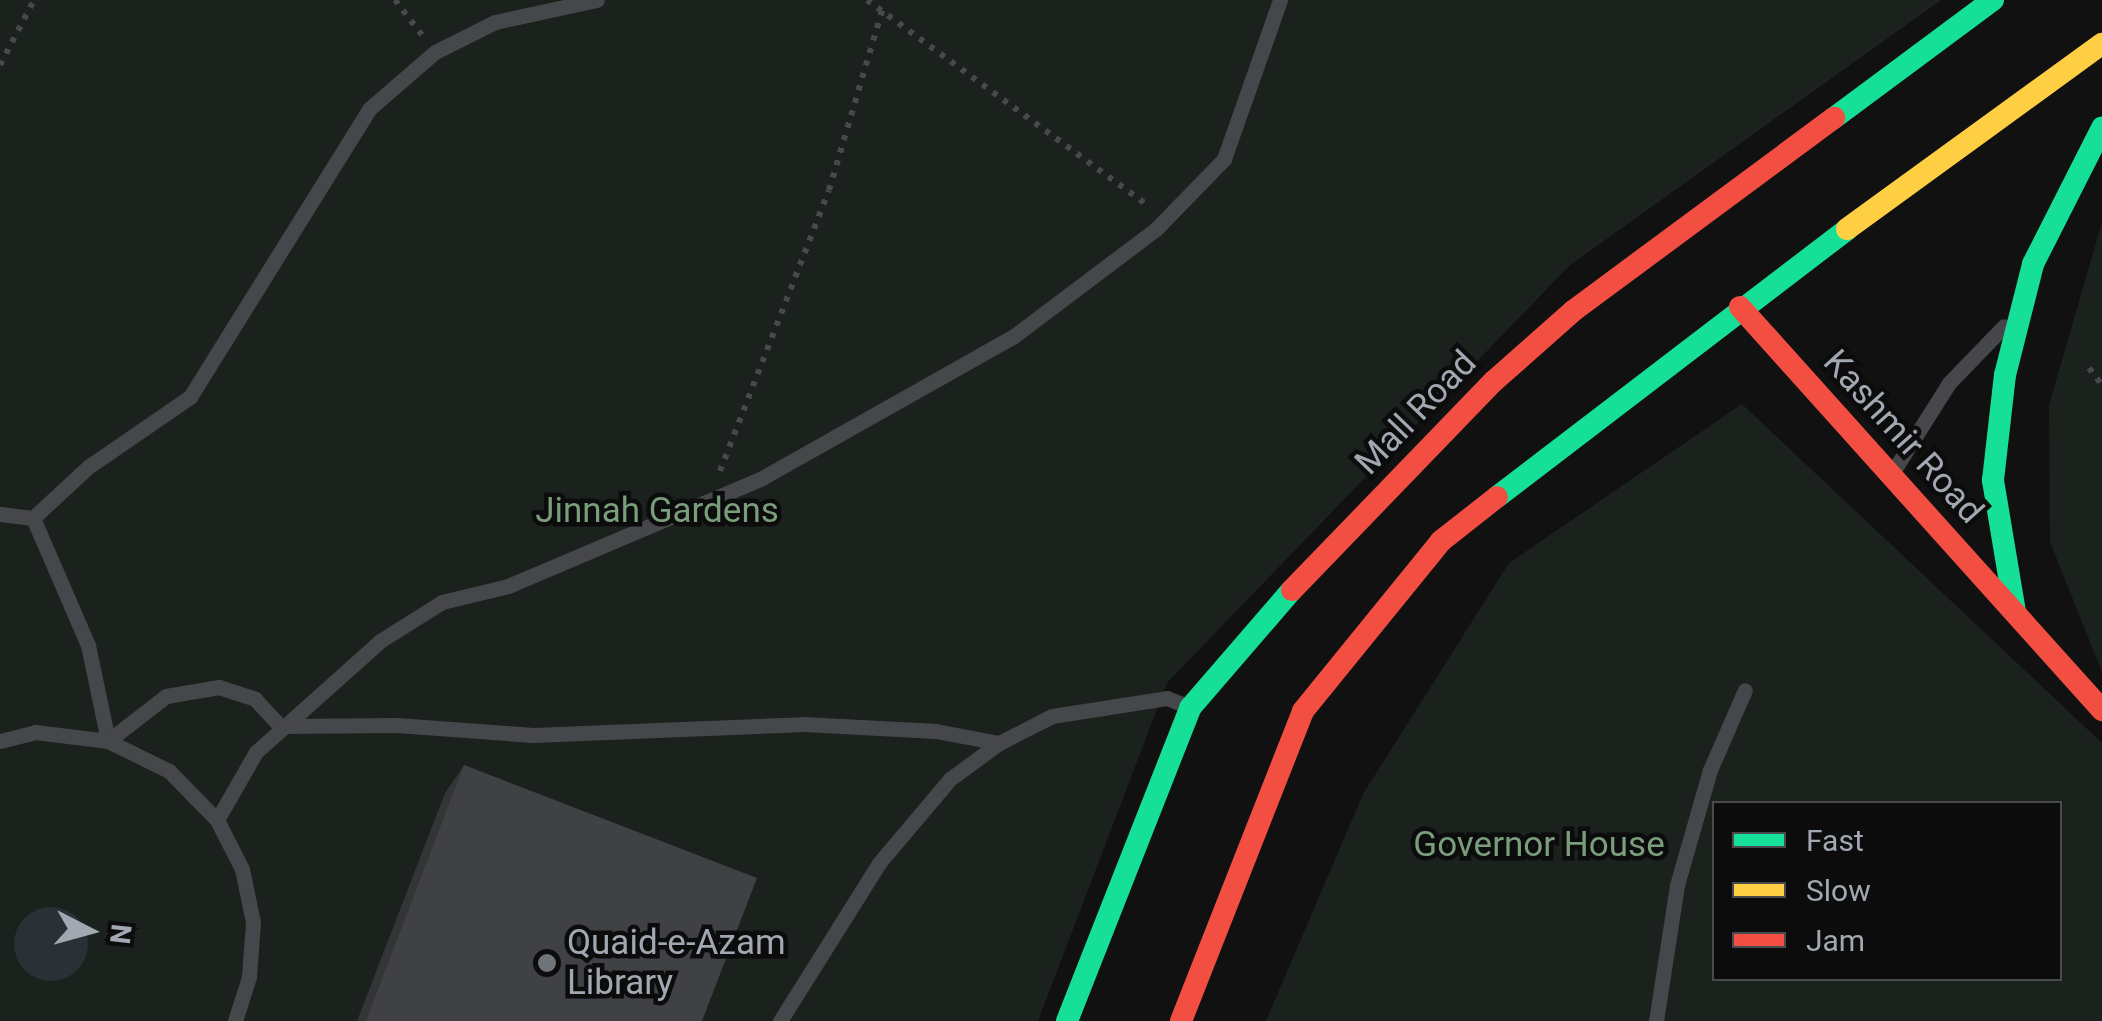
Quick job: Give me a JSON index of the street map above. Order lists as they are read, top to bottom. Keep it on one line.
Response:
{"streets":{"main road":["Mall Road","Kashmir Road"]},"parks":["Jinnah Gardens","Governor House"],"places":["Quaid-e-Azam Library"],"legend":["Fast","Slow","Jam"],"north":"right"}
